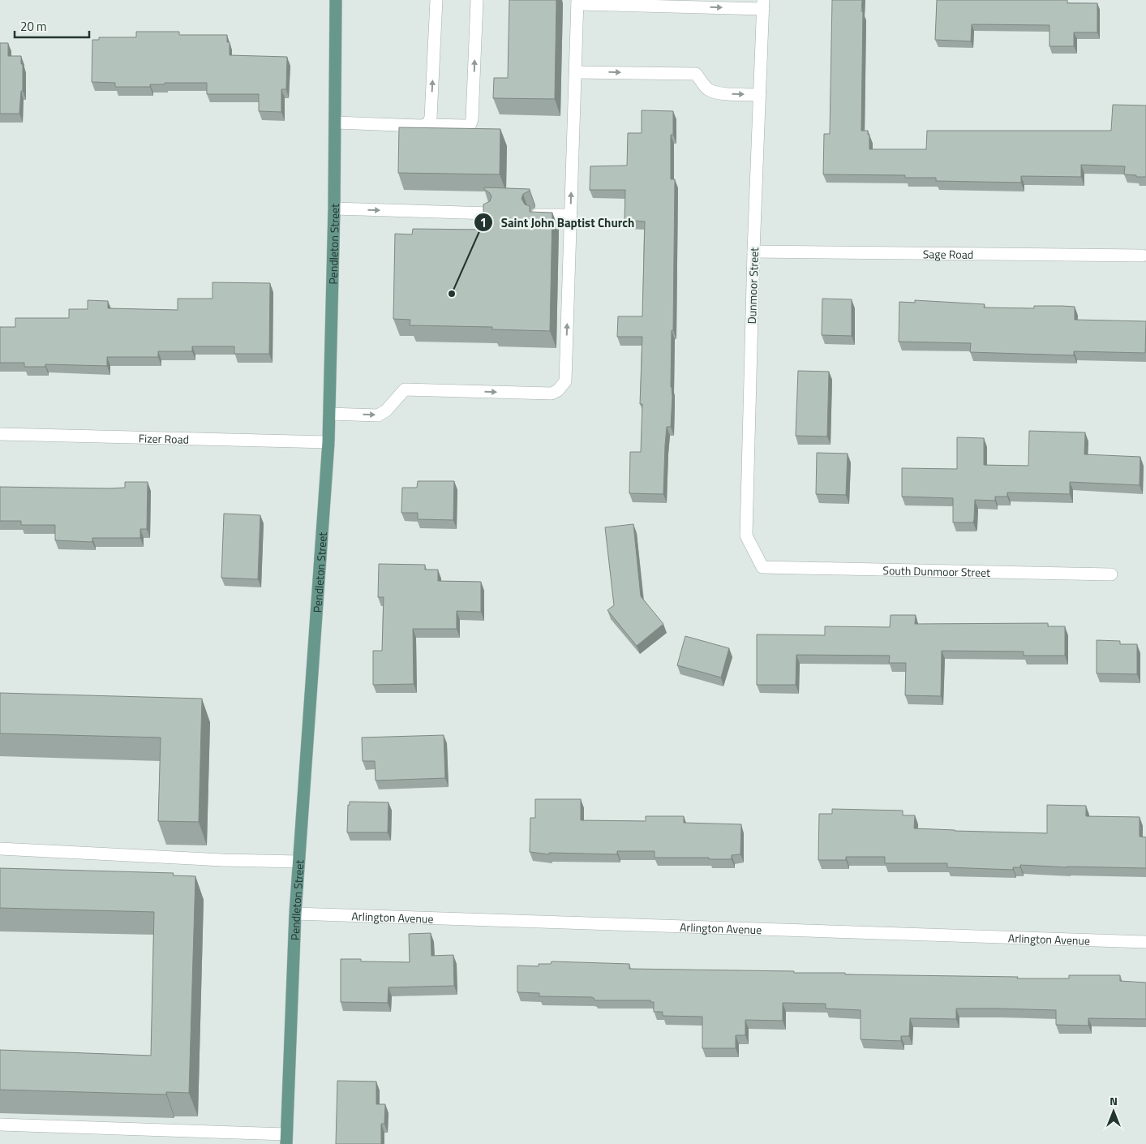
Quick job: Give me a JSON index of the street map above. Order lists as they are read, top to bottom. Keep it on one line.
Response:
{"streets":{"main road":["Pendleton Street"],"street":["Sage Road","Dunmoor Street","Fizer Road","South Dunmoor Street","Arlington Avenue"]},"crossings":[["Pendleton Street","Fizer Road"],["Pendleton Street","Arlington Avenue"],["Sage Road","Dunmoor Street"],["Dunmoor Street","South Dunmoor Street"]],"places":["Saint John Baptist Church"],"scale_bar":"20 m","north":"top"}
